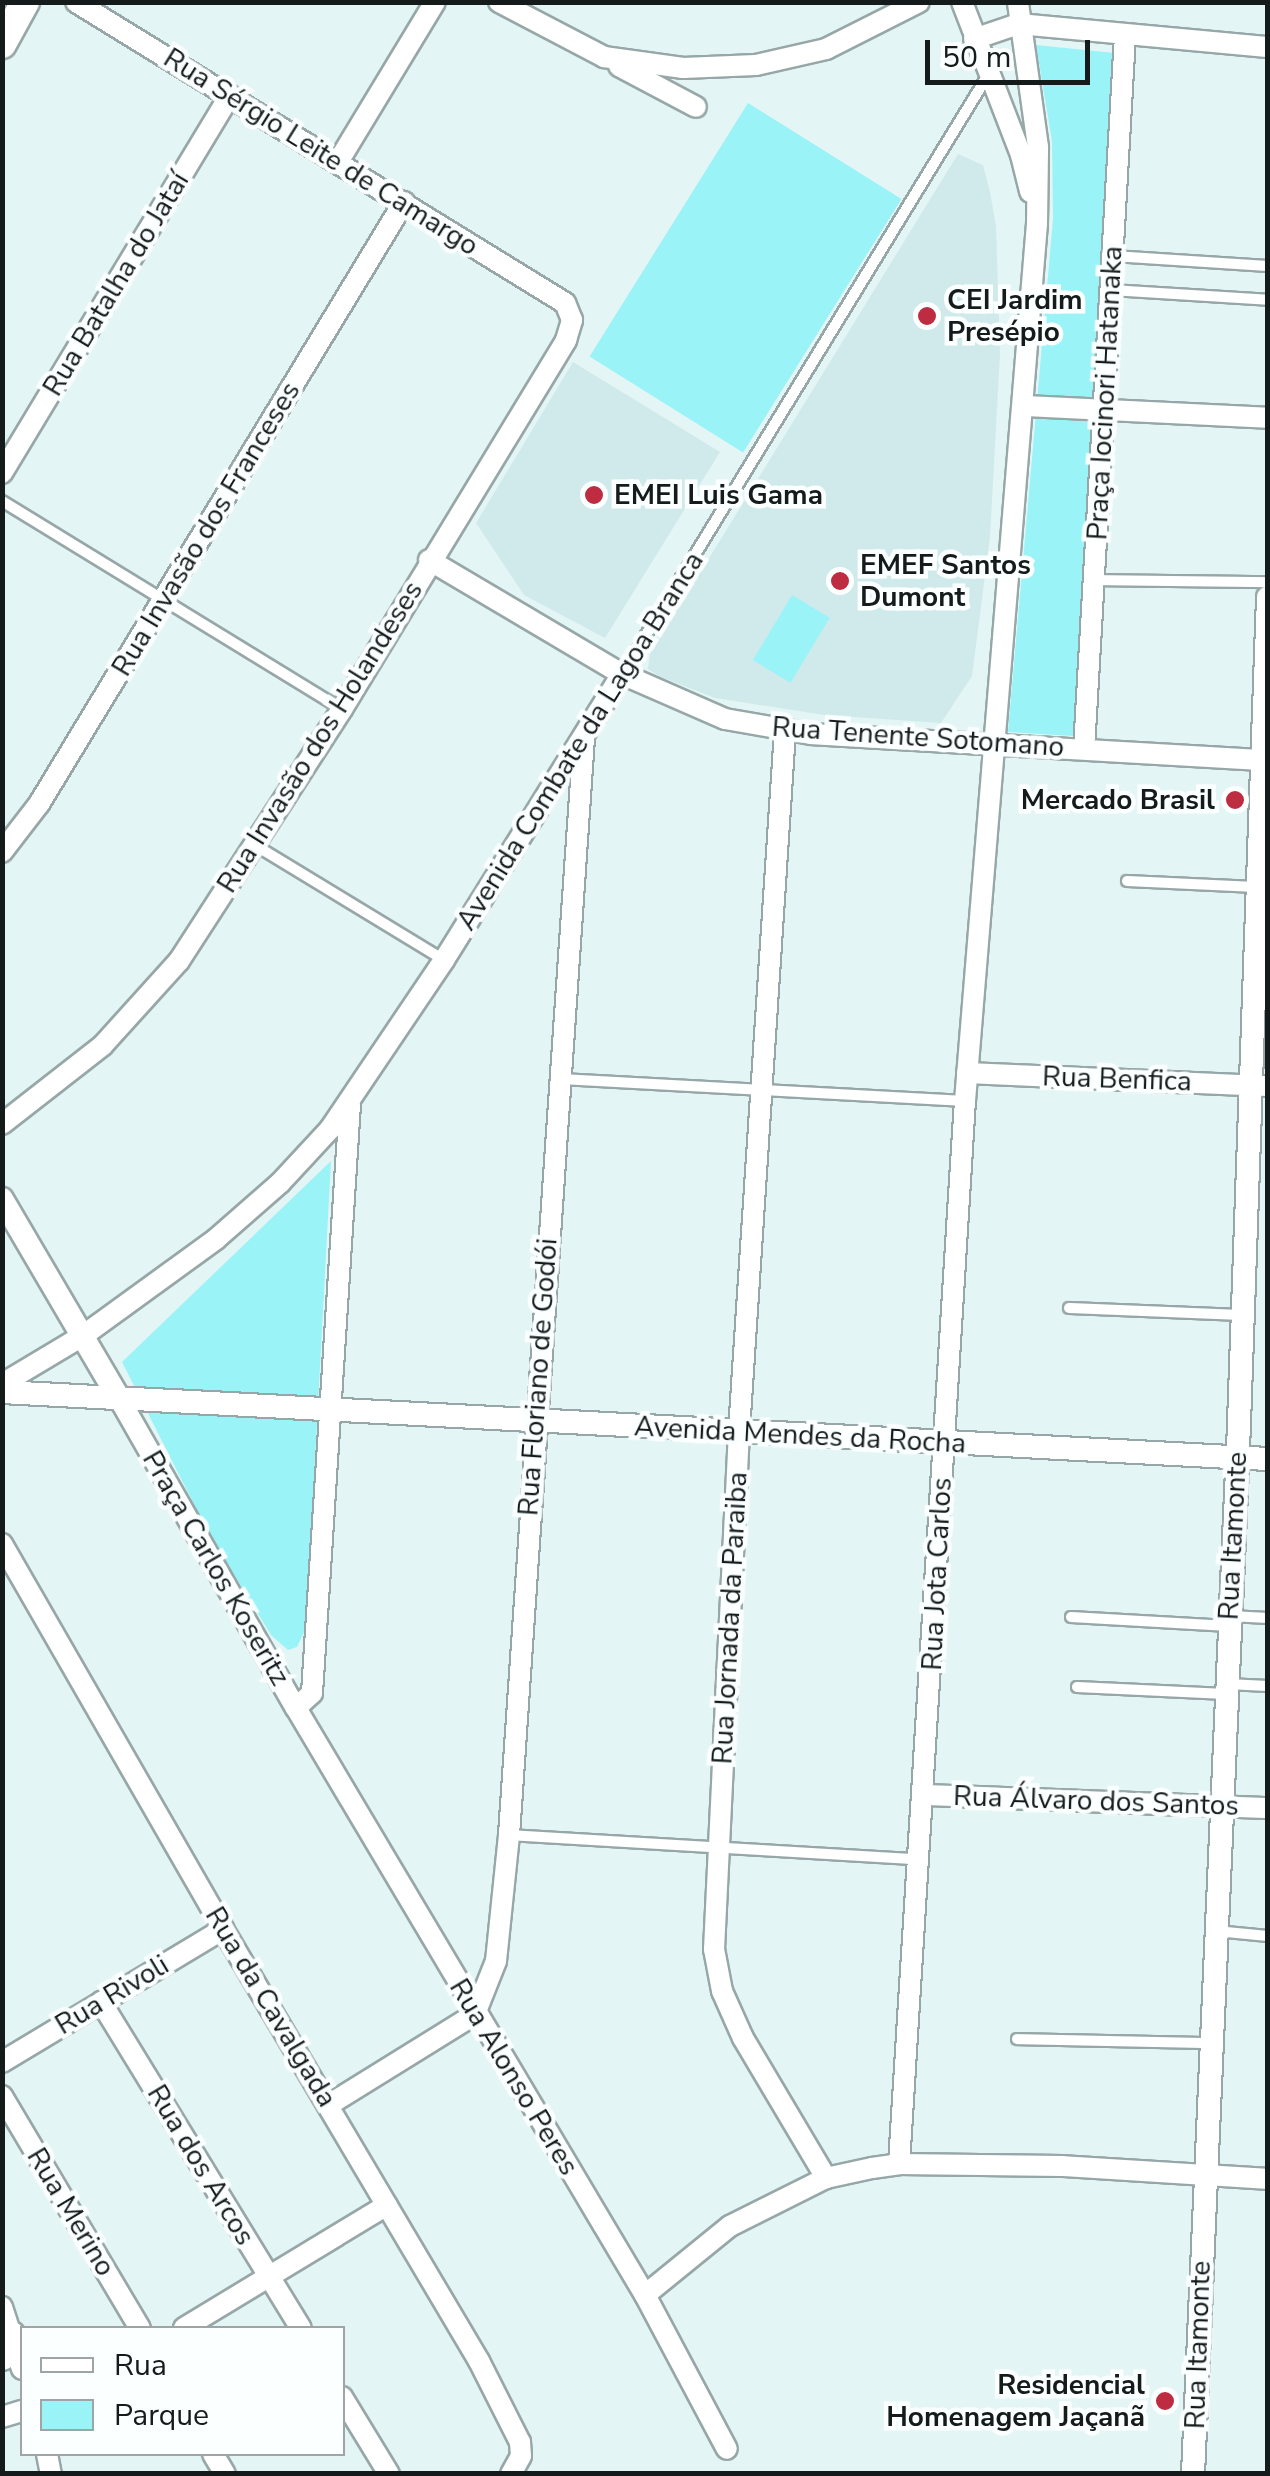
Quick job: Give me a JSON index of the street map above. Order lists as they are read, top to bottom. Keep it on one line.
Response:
{"streets":{"street":["Rua Sérgio Leite de Camargo","Rua Batalha do Jataí","Praça Iocinori Hatanaka","Rua Invasão dos Franceses","Rua Invasão dos Holandeses","Rua Tenente Sotomano","Avenida Combate da Lagoa Branca","Rua Benfica","Rua Floriano de Godói","Avenida Mendes da Rocha","Rua Itamonte","Praça Carlos Koseritz","Rua Jota Carlos","Rua Jornada da Paraiba","Rua Álvaro dos Santos","Rua Rivoli","Rua da Cavalgada","Rua Alonso Peres","Rua dos Arcos","Rua Merino"]},"crossings":[["Rua Sérgio Leite de Camargo","Rua Batalha do Jataí"],["Rua Sérgio Leite de Camargo","Rua Invasão dos Franceses"],["Rua Sérgio Leite de Camargo","Rua Invasão dos Holandeses"],["Praça Iocinori Hatanaka","Rua Tenente Sotomano"],["Rua Invasão dos Holandeses","Rua Tenente Sotomano"],["Rua Tenente Sotomano","Avenida Combate da Lagoa Branca"],["Rua Tenente Sotomano","Rua Itamonte"],["Rua Tenente Sotomano","Rua Jota Carlos"],["Rua Tenente Sotomano","Rua Jornada da Paraiba"],["Avenida Combate da Lagoa Branca","Rua Floriano de Godói"],["Avenida Combate da Lagoa Branca","Praça Carlos Koseritz"],["Rua Benfica","Rua Itamonte"],["Rua Benfica","Rua Jota Carlos"],["Rua Floriano de Godói","Avenida Mendes da Rocha"],["Rua Floriano de Godói","Rua Alonso Peres"],["Avenida Mendes da Rocha","Rua Itamonte"],["Avenida Mendes da Rocha","Praça Carlos Koseritz"],["Avenida Mendes da Rocha","Rua Jota Carlos"],["Avenida Mendes da Rocha","Rua Jornada da Paraiba"],["Rua Itamonte","Rua Álvaro dos Santos"],["Praça Carlos Koseritz","Rua Alonso Peres"],["Rua Jota Carlos","Rua Álvaro dos Santos"],["Rua Rivoli","Rua da Cavalgada"],["Rua Rivoli","Rua dos Arcos"]],"places":["CEI Jardim Presépio","EMEI Luis Gama","EMEF Santos Dumont","Mercado Brasil","Residencial Homenagem Jaçanã"],"legend":["Rua","Parque"],"scale_bar":"50 m"}
